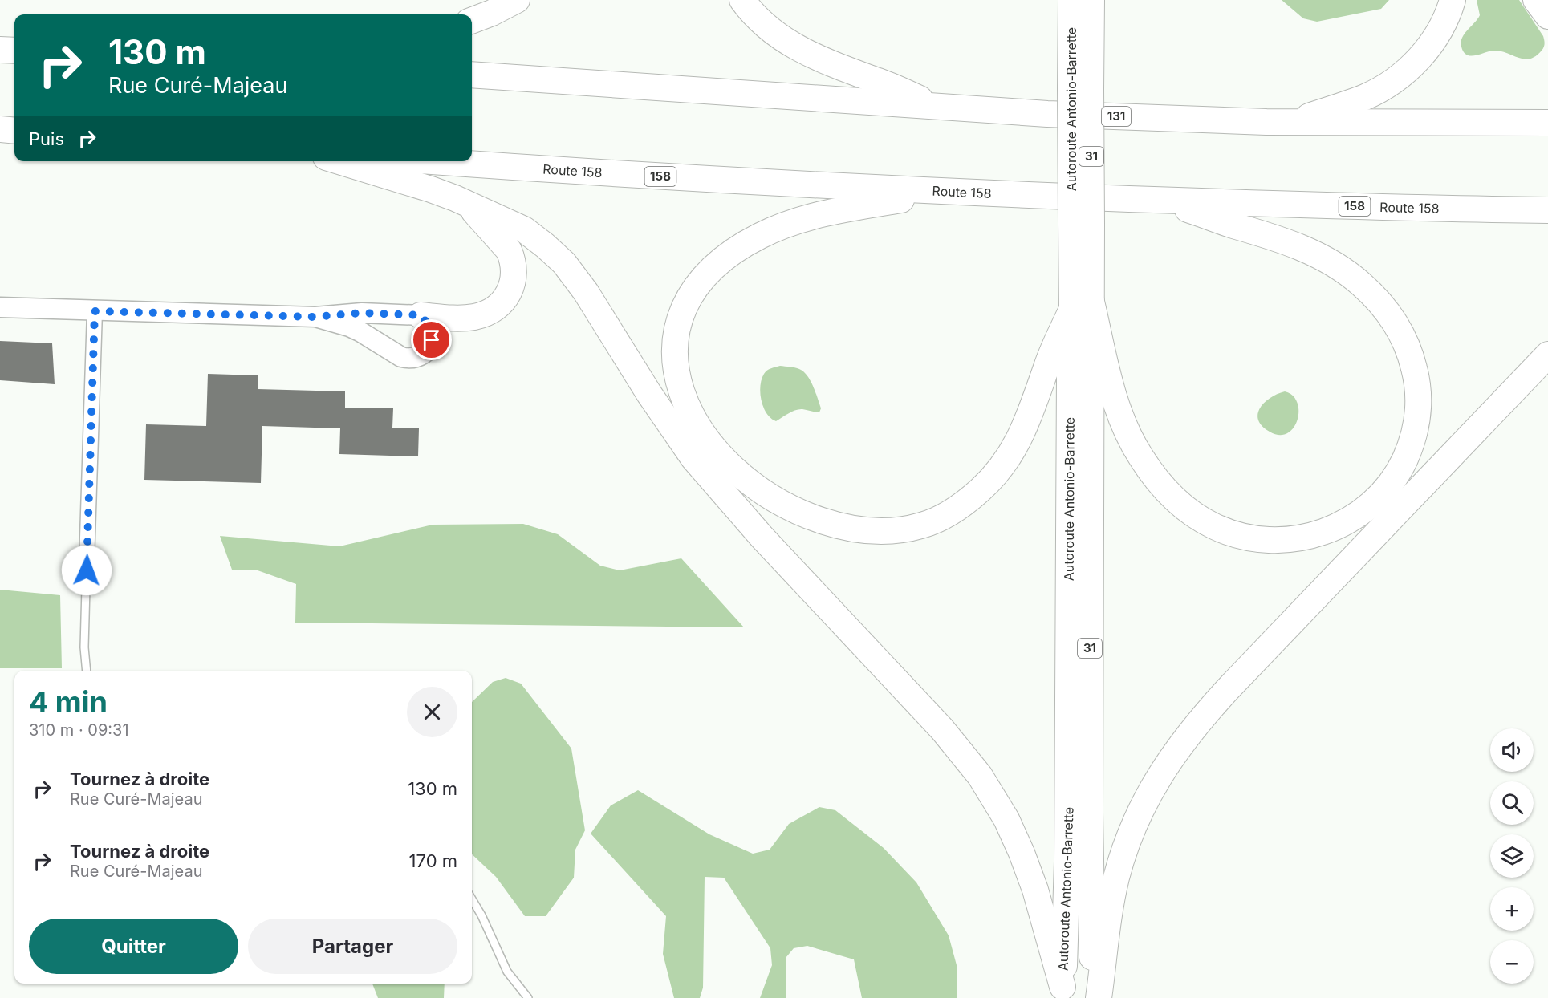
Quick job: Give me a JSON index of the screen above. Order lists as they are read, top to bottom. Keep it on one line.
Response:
{"streets":{"highway":["Autoroute Antonio-Barrette","131","31","Route 158","158"]},"page":{"turn":["130 m","Rue Curé-Majeau"],"then":"Puis","heading":["4 min","310 m · 09:31"],"map_buttons":["+","−"],"list":[{"name":"Tournez à droite","note":"Rue Curé-Majeau","value":"130 m"},{"name":"Tournez à droite","note":"Rue Curé-Majeau","value":"170 m"}],"buttons":["Quitter","Partager"]}}
